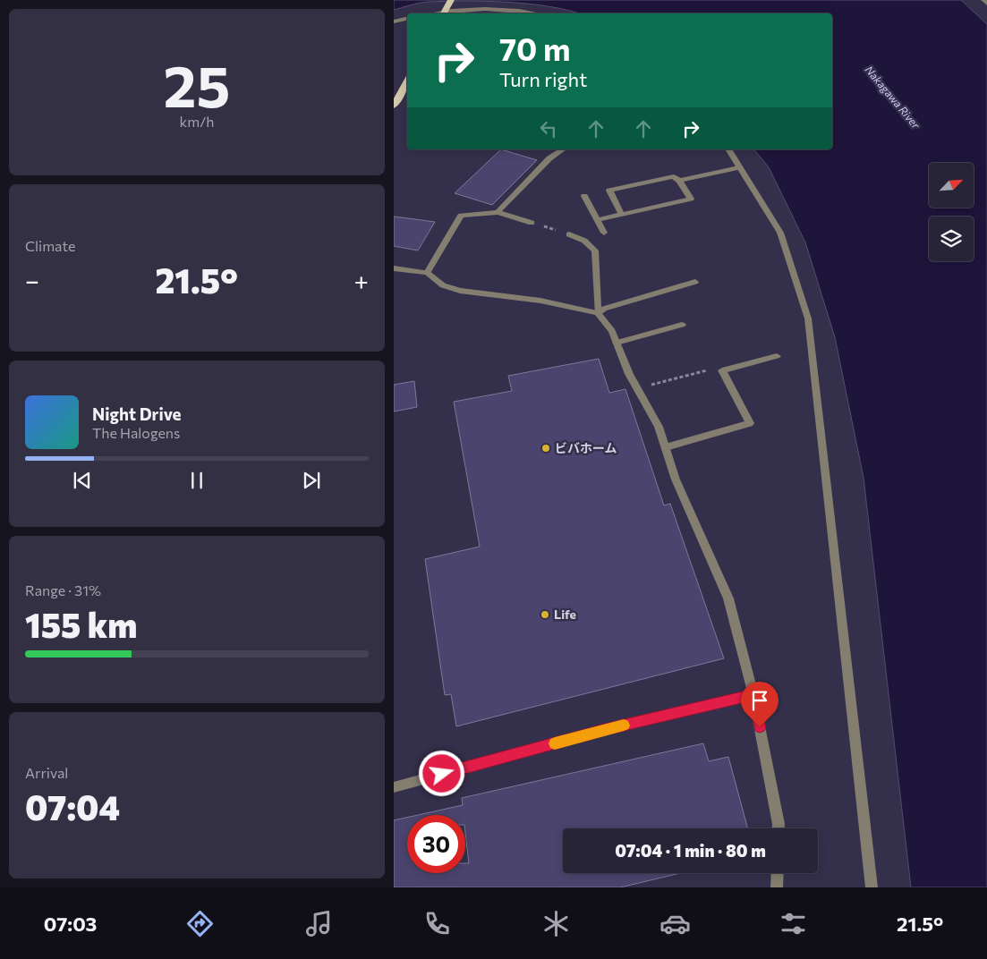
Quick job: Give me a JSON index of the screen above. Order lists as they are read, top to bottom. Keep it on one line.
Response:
{"water":["Nakagawa River"],"places":["ビバホーム","Life"],"north":"top right","page":{"tile":[["25","km/h"],"Climate",["Range · 31%","155 km"],["Arrival","07:04"]],"turn":["70 m","Turn right"],"heat":["−","21.5°","+"],"song":["Night Drive","The Halogens"],"limit":"30","trip":"07:04 · 1 min · 80 m","tabs":["07:03","21.5°"]}}
